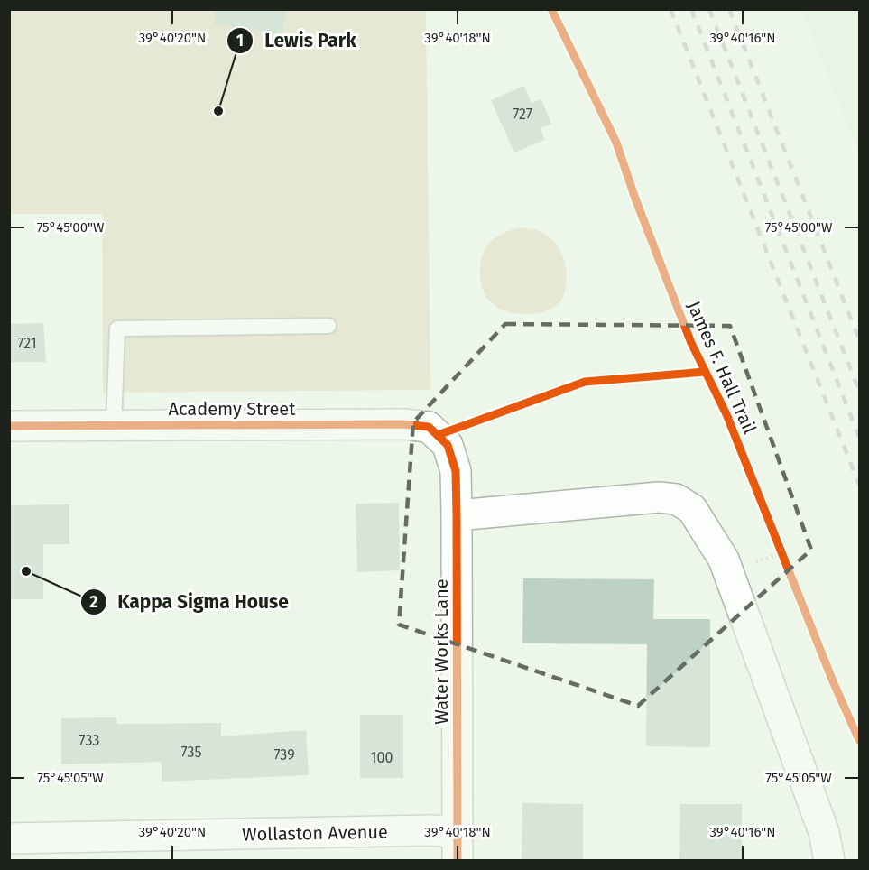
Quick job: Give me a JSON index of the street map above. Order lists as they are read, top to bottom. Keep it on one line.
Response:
{"streets":{"street":["Academy Street","Water Works Lane","Wollaston Avenue"],"cycle path":["James F. Hall Trail"]},"crossings":[["Academy Street","Water Works Lane"],["Water Works Lane","Wollaston Avenue"]],"places":["Lewis Park","Kappa Sigma House"],"house_numbers":["727","721","733","735","739","100"],"coordinates":["39°40'20\"N","39°40'18\"N","39°40'16\"N","75°45'00\"W","75°45'05\"W"]}
